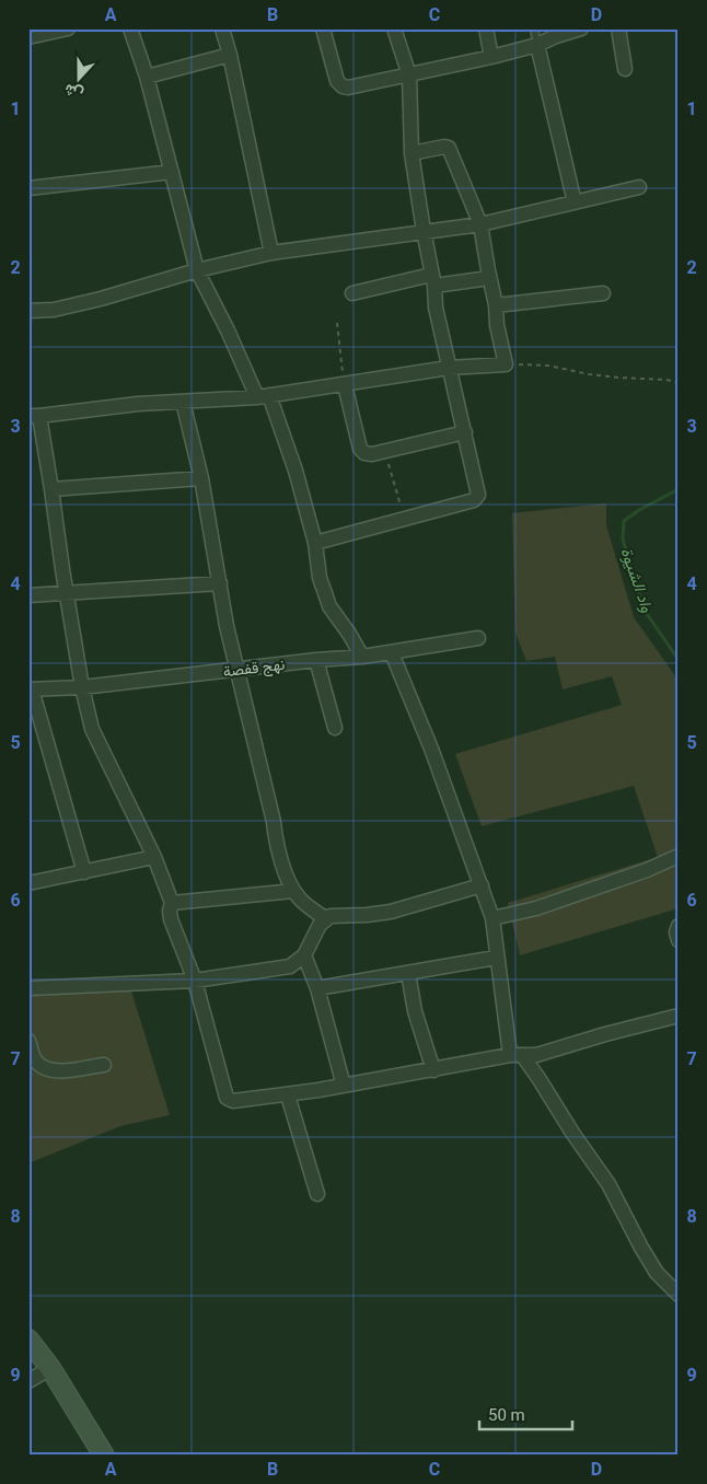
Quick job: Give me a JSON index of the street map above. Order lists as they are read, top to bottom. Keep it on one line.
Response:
{"streets":{"street":["نهج قفصة"]},"water":["واد الشيوة"],"scale_bar":"50 m","north":"bottom","grid":{"columns":["A","B","C","D"],"rows":["1","2","3","4","5","6","7","8","9"]}}
